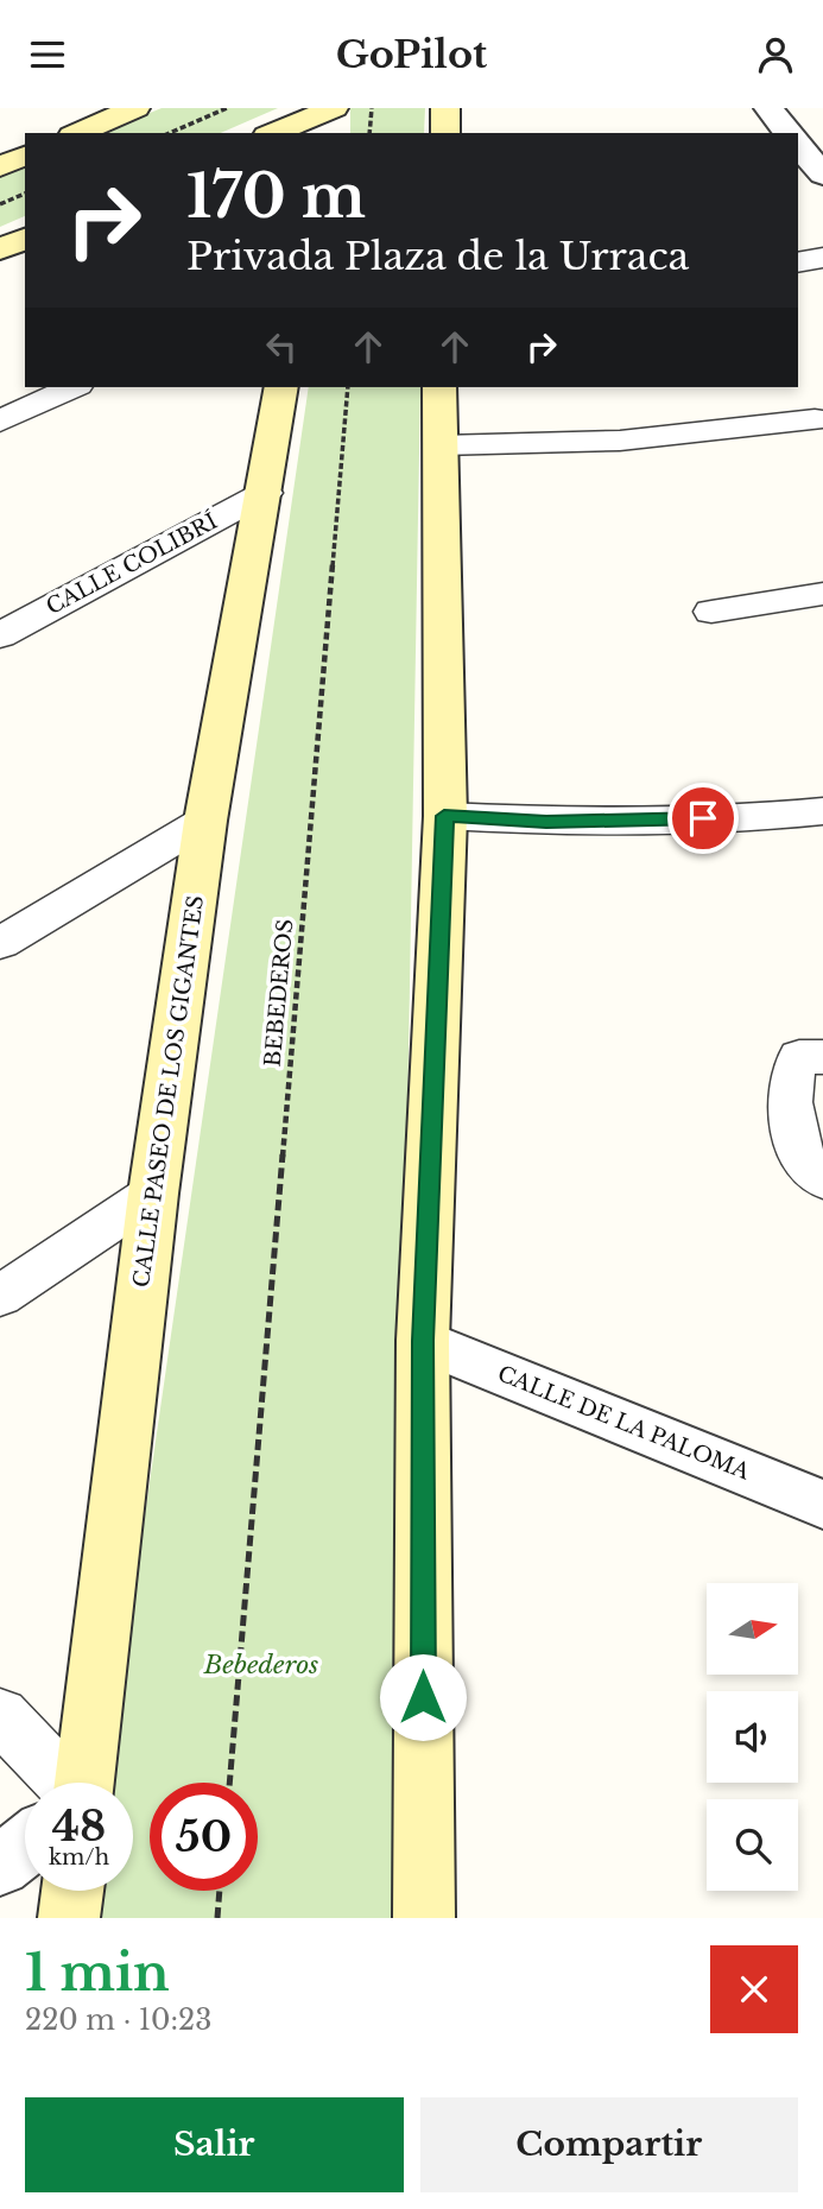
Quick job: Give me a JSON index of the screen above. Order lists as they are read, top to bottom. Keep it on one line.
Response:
{"streets":{"main road":["CALLE PASEO DE LOS GIGANTES"],"street":["CALLE COLIBRÍ","CALLE DE LA PALOMA"],"path":["BEBEDEROS"]},"crossings":[["CALLE COLIBRÍ","CALLE PASEO DE LOS GIGANTES"]],"parks":["Bebederos"],"north":"right","page":{"header":"GoPilot","turn":["170 m","Privada Plaza de la Urraca"],"speed":"48 km/h","limit":"50","heading":["1 min","220 m · 10:23"],"buttons":["Salir","Compartir"]}}
